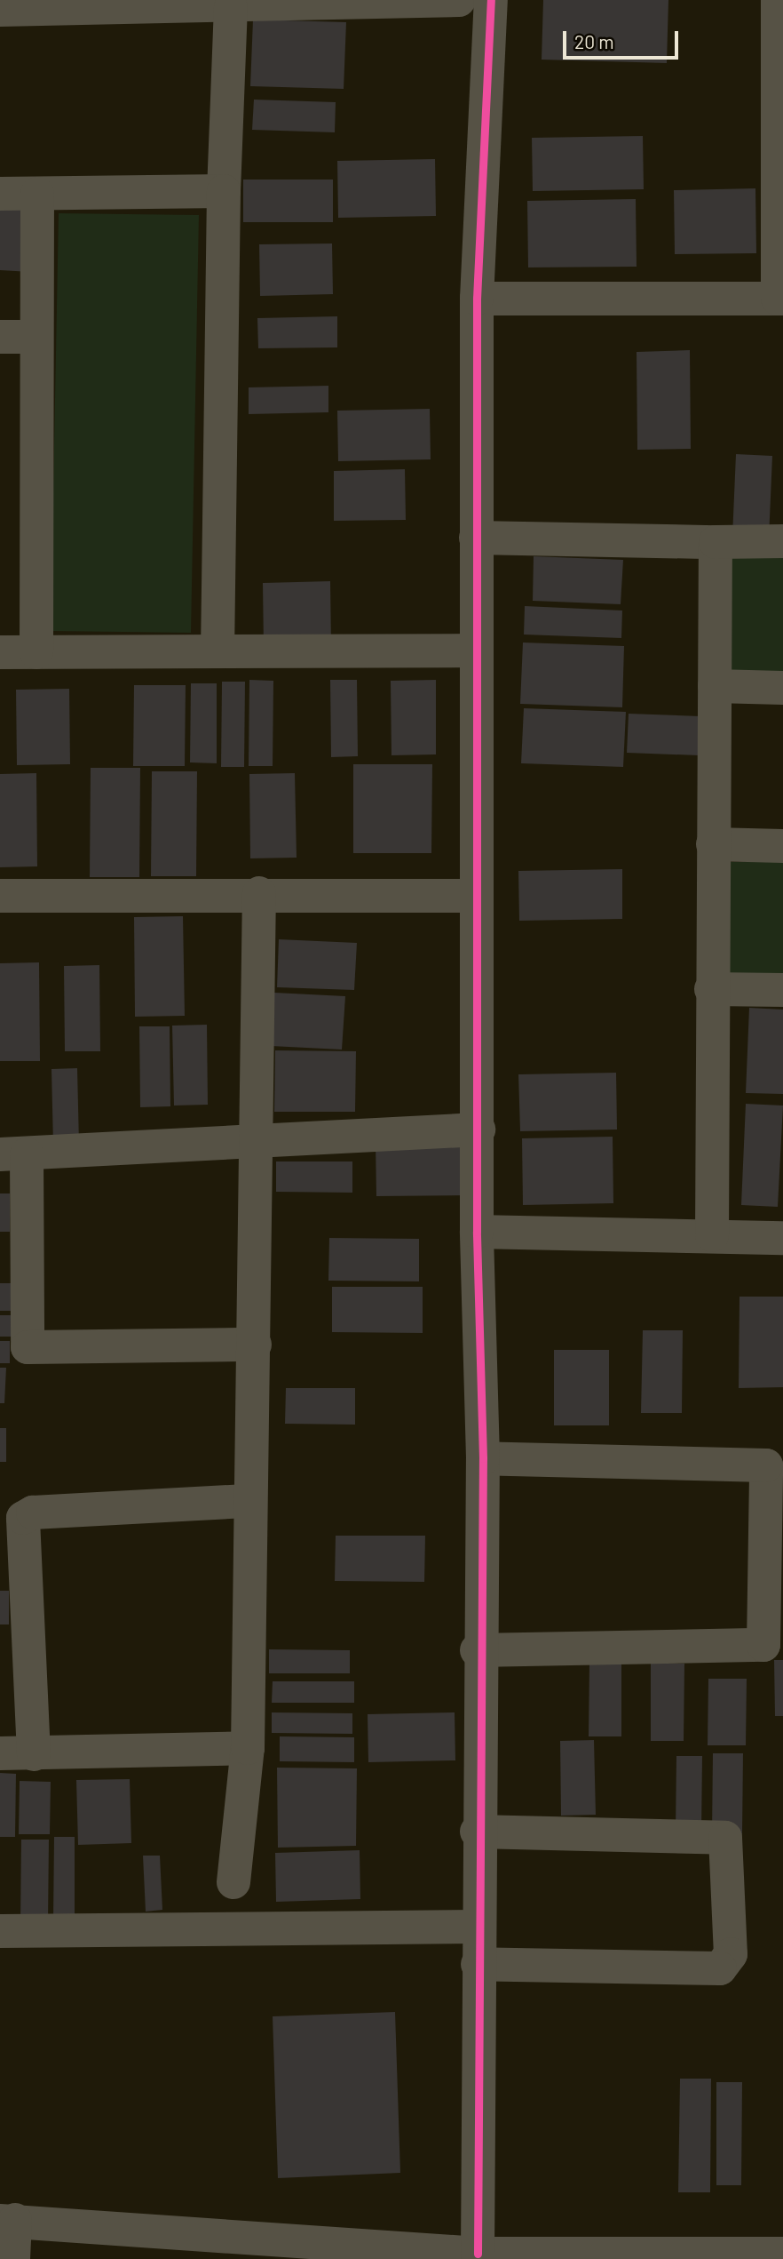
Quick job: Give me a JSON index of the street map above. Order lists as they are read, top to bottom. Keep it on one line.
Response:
{"scale_bar":"20 m"}
